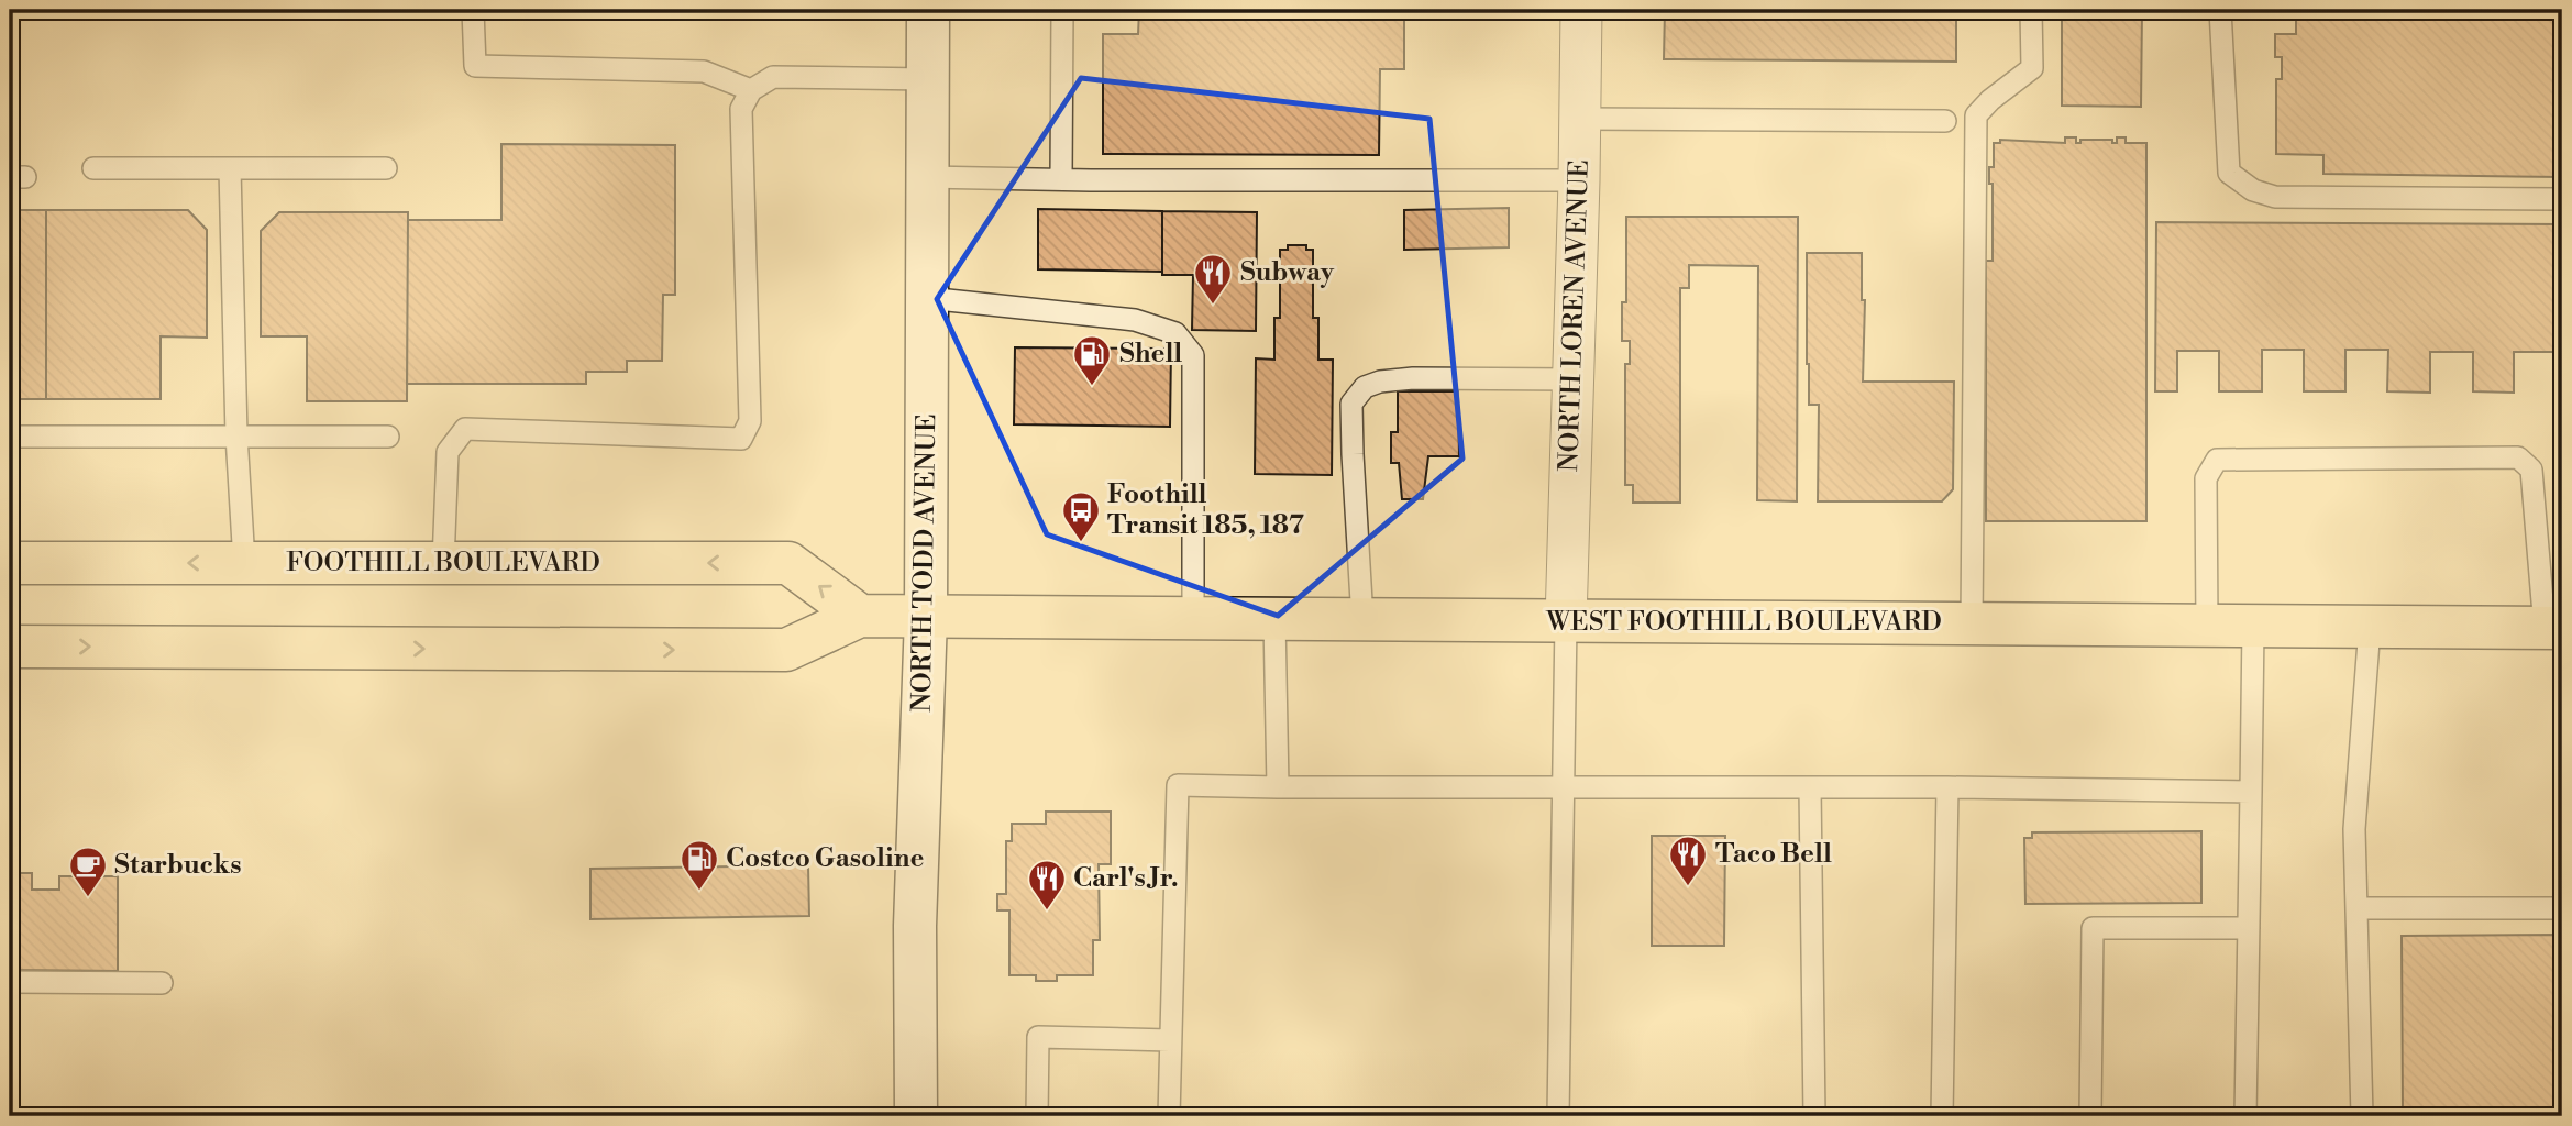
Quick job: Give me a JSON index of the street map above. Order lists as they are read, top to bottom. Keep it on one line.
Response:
{"streets":{"main road":["FOOTHILL BOULEVARD","WEST FOOTHILL BOULEVARD"],"street":["NORTH LOREN AVENUE","NORTH TODD AVENUE"]},"crossings":[["NORTH LOREN AVENUE","WEST FOOTHILL BOULEVARD"],["NORTH TODD AVENUE","WEST FOOTHILL BOULEVARD"]],"places":{"restaurant":["Subway","Taco Bell","Carl's Jr."],"fuel station":["Shell","Costco Gasoline"],"bus stop":["Foothill Transit 185, 187"],"cafe":["Starbucks"]}}
